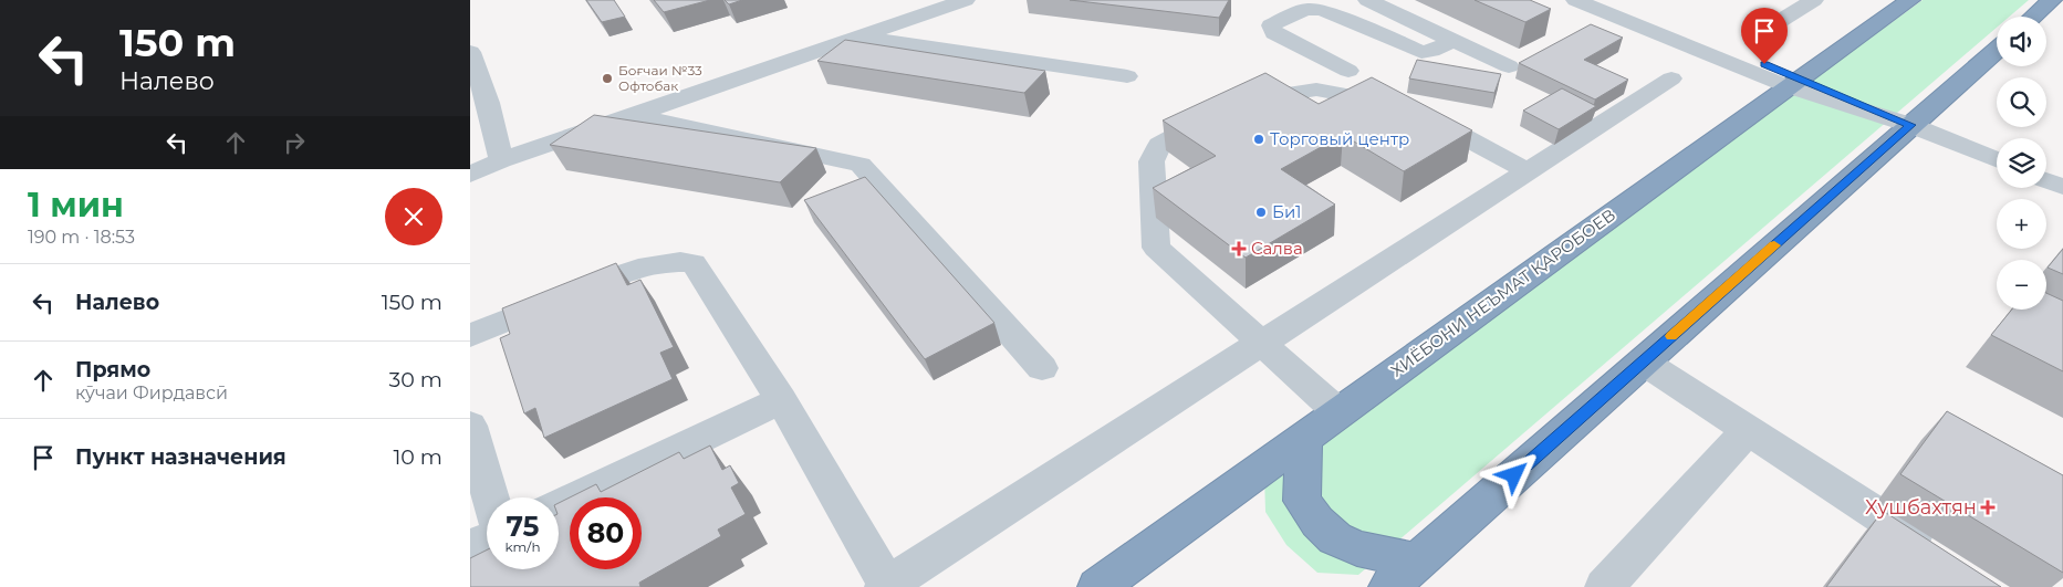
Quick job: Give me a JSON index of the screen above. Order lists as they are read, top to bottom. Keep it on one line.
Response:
{"streets":{"highway":["ХИЁБОНИ НЕЪМАТ ҚАРОБОЕВ"]},"places":{"other":["Боғчаи №33 Офтобак","Торговый центр","Би1"],"health":["Салва","Хушбахтян"]},"page":{"turn":["150 m","Налево"],"map_buttons":["+","−"],"heading":["1 мин","190 m · 18:53"],"list":[{"name":"Налево","value":"150 m"},{"name":"Прямо","note":"кӯчаи Фирдавсӣ","value":"30 m"},{"name":"Пункт назначения","value":"10 m"}],"speed":"75 km/h","limit":"80"}}
